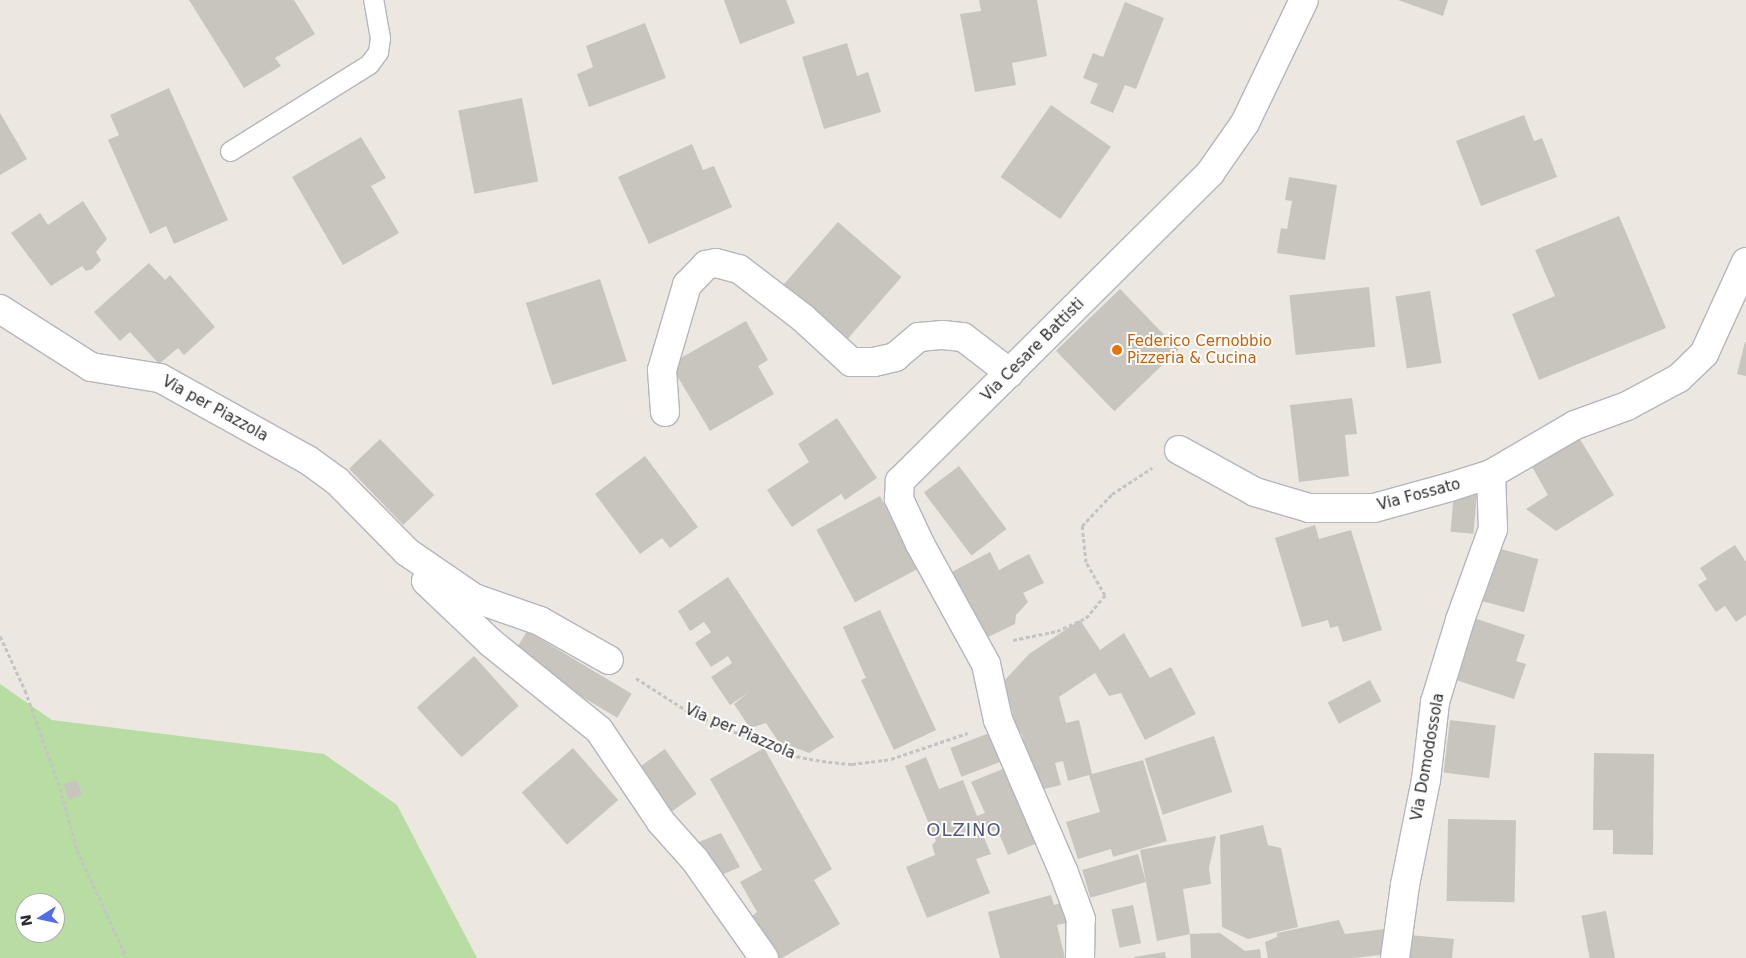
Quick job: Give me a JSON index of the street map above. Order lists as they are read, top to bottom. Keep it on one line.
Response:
{"streets":{"street":["Via Cesare Battisti","Via per Piazzola","Via Fossato","Via Domodossola"]},"crossings":[["Via Cesare Battisti","Via per Piazzola"],["Via Fossato","Via Domodossola"]],"districts":["OLZINO"],"places":["Federico Cernobbio Pizzeria & Cucina"],"north":"left"}
